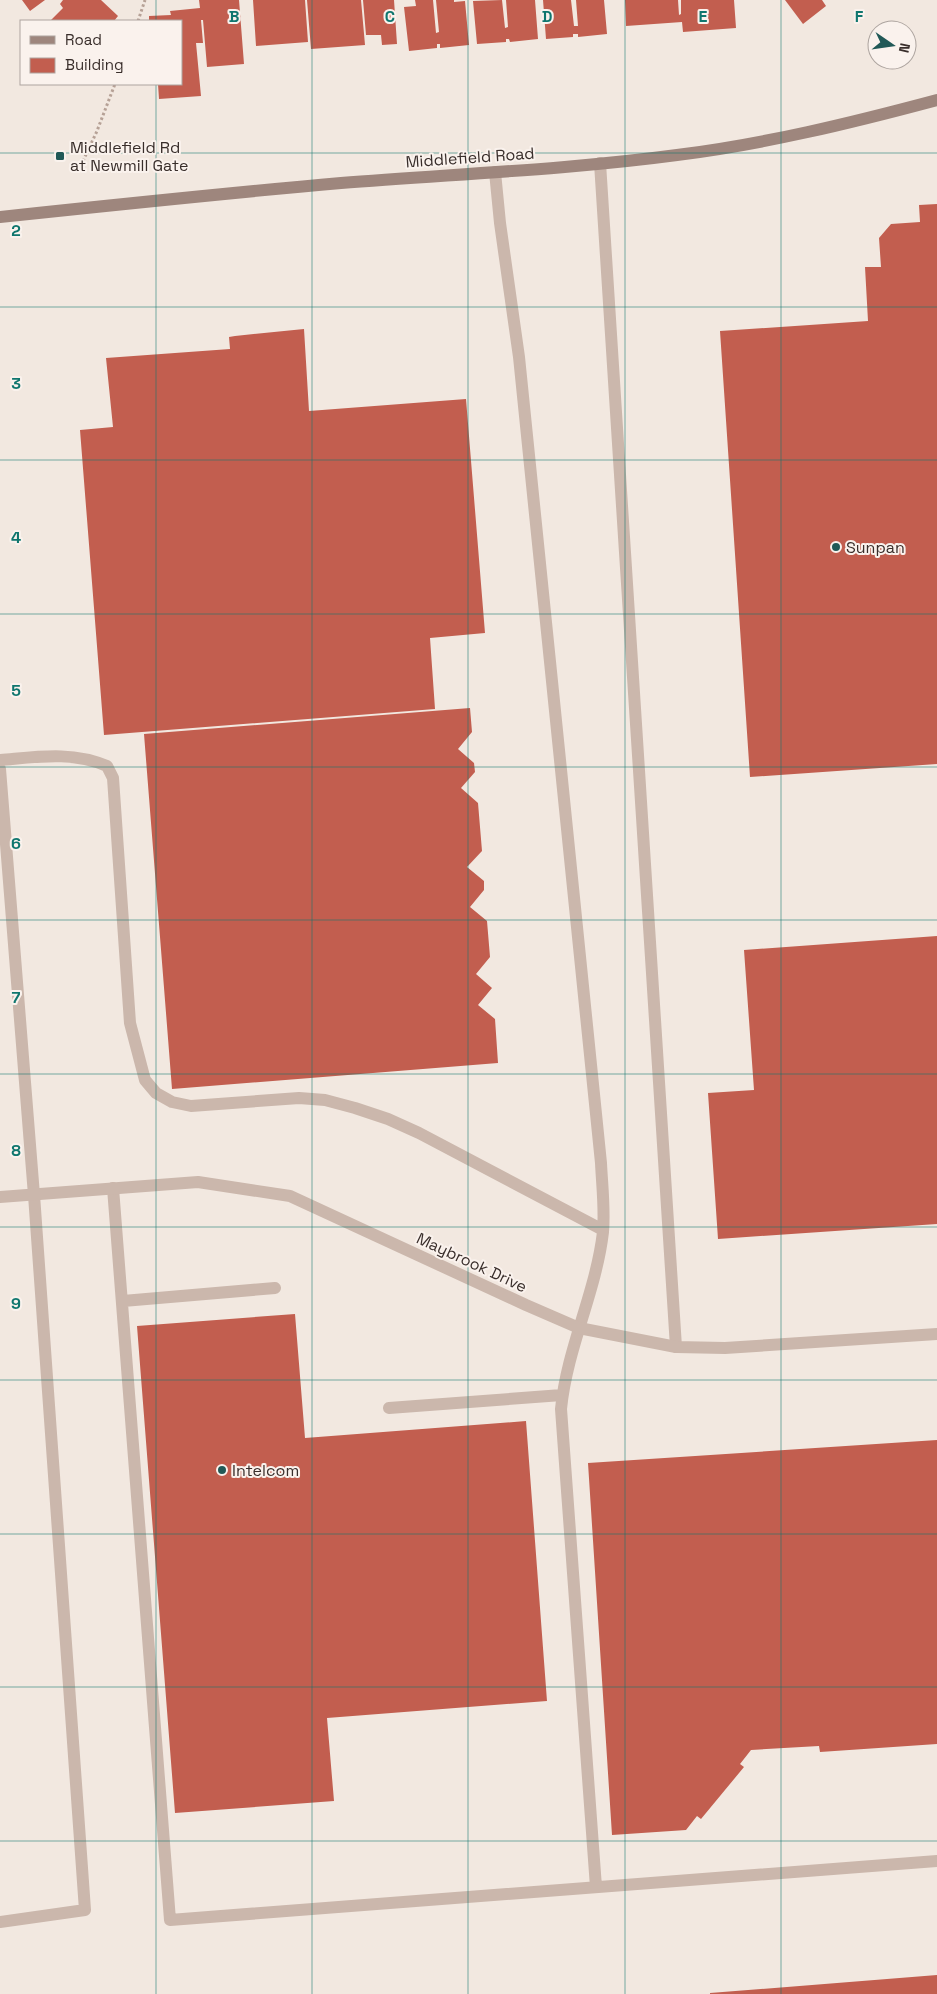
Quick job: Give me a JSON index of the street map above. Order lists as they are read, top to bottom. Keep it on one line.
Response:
{"streets":{"main road":["Middlefield Road"],"street":["Maybrook Drive"]},"places":{"transit":["Middlefield Rd at Newmill Gate"],"other":["Sunpan","Intelcom"]},"legend":["Road","Building"],"north":"right","grid":{"columns":["B","C","D","E","F"],"rows":["2","3","4","5","6","7","8","9"]}}
